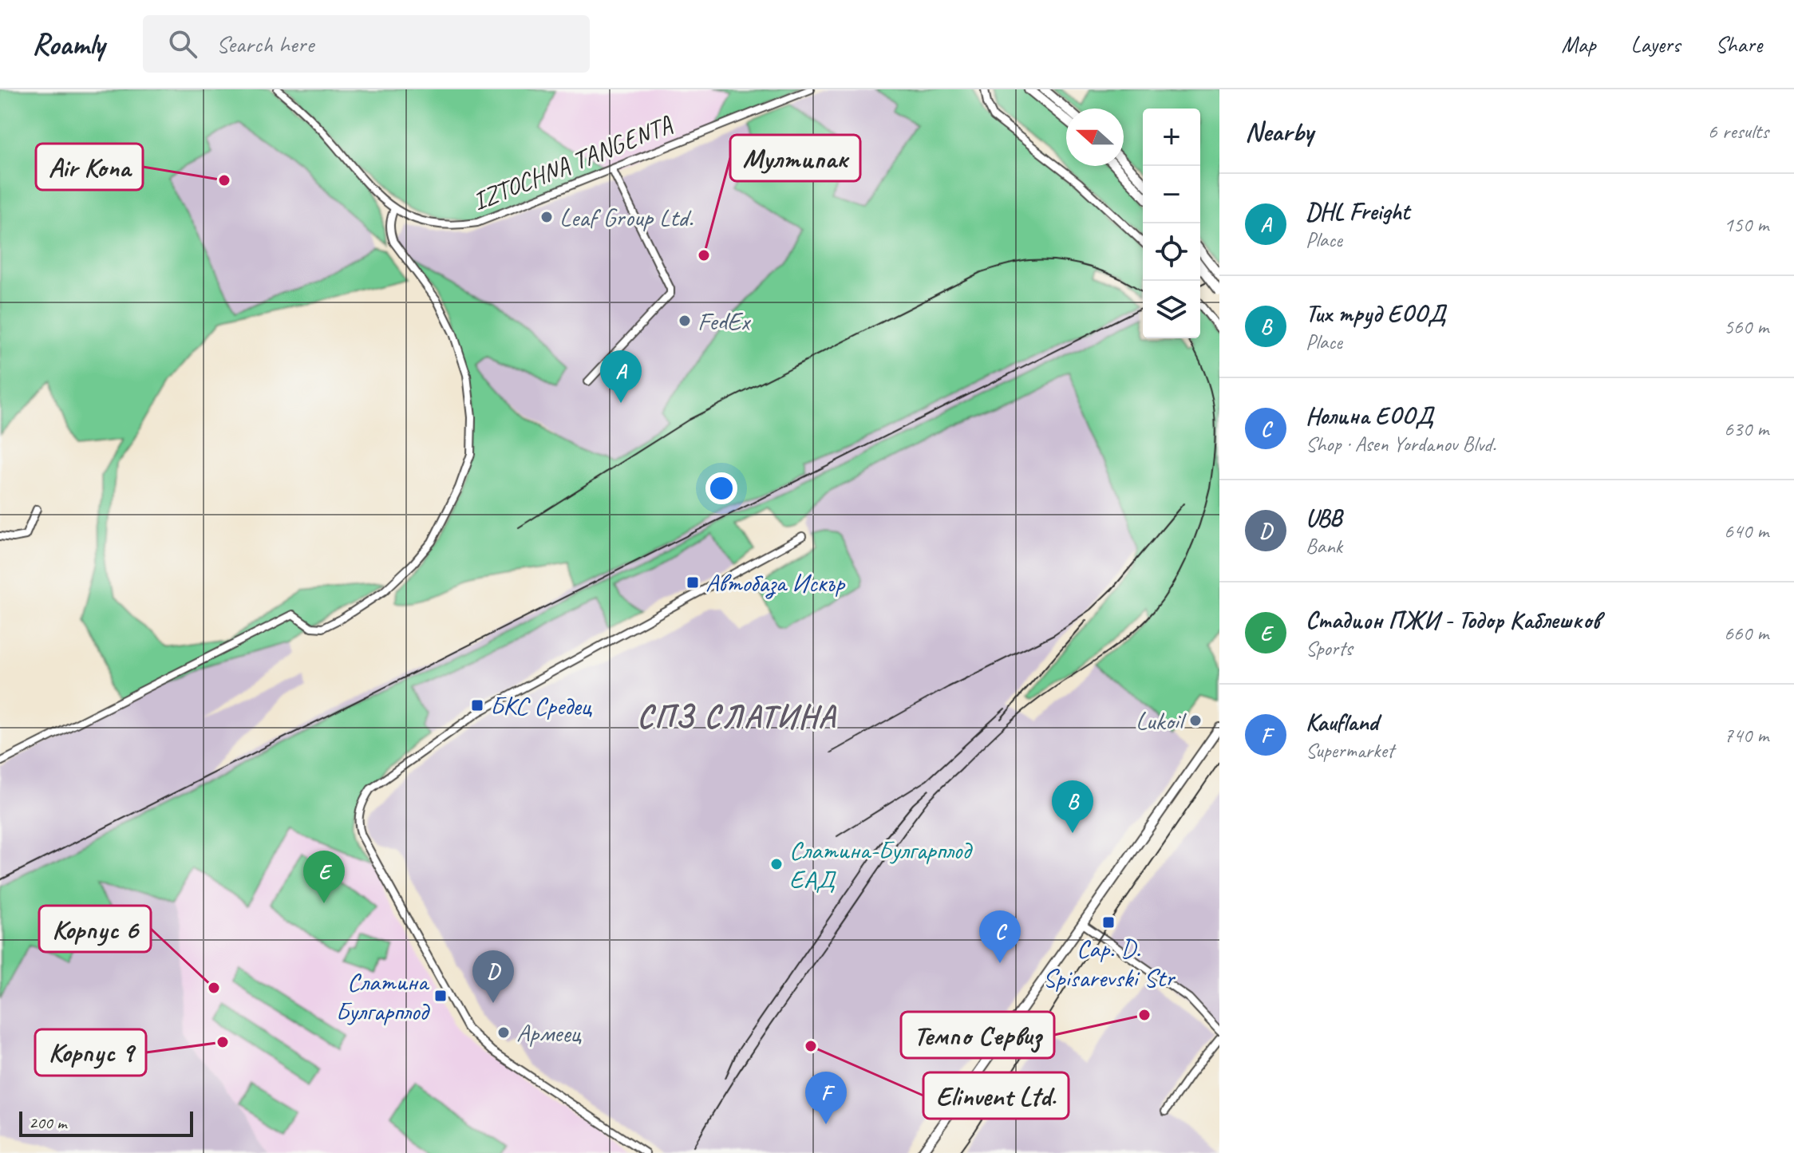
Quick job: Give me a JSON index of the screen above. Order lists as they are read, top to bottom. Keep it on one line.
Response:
{"streets":{"street":["IZTOCHNA TANGENTA"]},"districts":["СПЗ СЛАТИНА"],"places":{"other":["Air Kona","Leaf Group Ltd.","Мултипак","FedEx","Lukoil","Слатина-Булгарплод ЕАД","Корпус 6","Темпо Сервиз","Армеец","Корпус 9","Elinvent Ltd."],"transit":["Автобаза Искър","БКС Средец","Cap. D. Spisarevski Str","Слатина Булгарплод"]},"scale_bar":"200 m","north":"left","page":{"header":"Roamly","search":"Search here","nav":["Map","Layers","Share"],"heading":["Nearby","6 results"],"map_buttons":["+","−"],"list":[{"mark":"A","name":"DHL Freight","note":"Place","value":"150 m"},{"mark":"B","name":"Тих труд ЕООД","note":"Place","value":"560 m"},{"mark":"C","name":"Нолина ЕООД","note":"Shop · Asen Yordanov Blvd.","value":"630 m"},{"mark":"D","name":"UBB","note":"Bank","value":"640 m"},{"mark":"E","name":"Стадион ПЖИ - Тодор Каблешков","note":"Sports","value":"660 m"},{"mark":"F","name":"Kaufland","note":"Supermarket","value":"740 m"}],"pins":["A","B","E","C","D","F"],"scale":"200 m"}}
